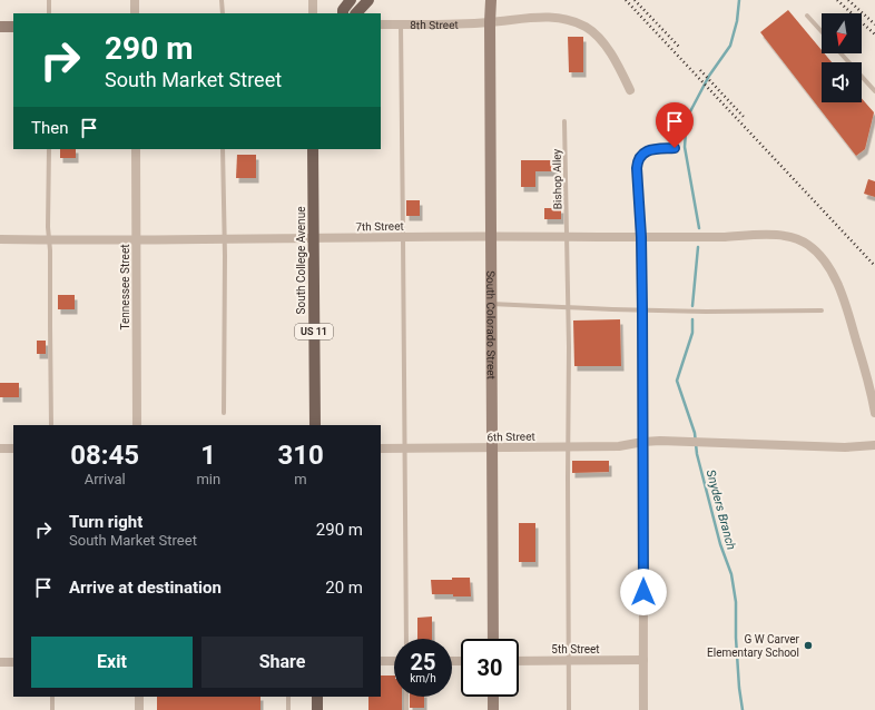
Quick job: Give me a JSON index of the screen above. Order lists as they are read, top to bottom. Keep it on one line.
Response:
{"streets":{"main road":["South College Avenue","US 11"],"street":["8th Street","7th Street","Tennessee Street","South Colorado Street","6th Street","5th Street"],"lane":["Bishop Alley"]},"crossings":[["8th Street","South Colorado Street"],["Bishop Alley","7th Street"],["Bishop Alley","6th Street"],["Bishop Alley","5th Street"],["7th Street","South College Avenue"],["7th Street","Tennessee Street"],["7th Street","South Colorado Street"],["South Colorado Street","6th Street"]],"water":["Snyders Branch"],"places":["G W Carver Elementary School"],"north":"bottom","page":{"turn":["290 m","South Market Street"],"then":"Then","eta":["08:45","Arrival","1","min","310","m"],"list":[{"name":"Turn right","note":"South Market Street","value":"290 m"},{"name":"Arrive at destination","value":"20 m"}],"buttons":["Exit","Share"],"speed":"25 km/h","limit":"30"}}
